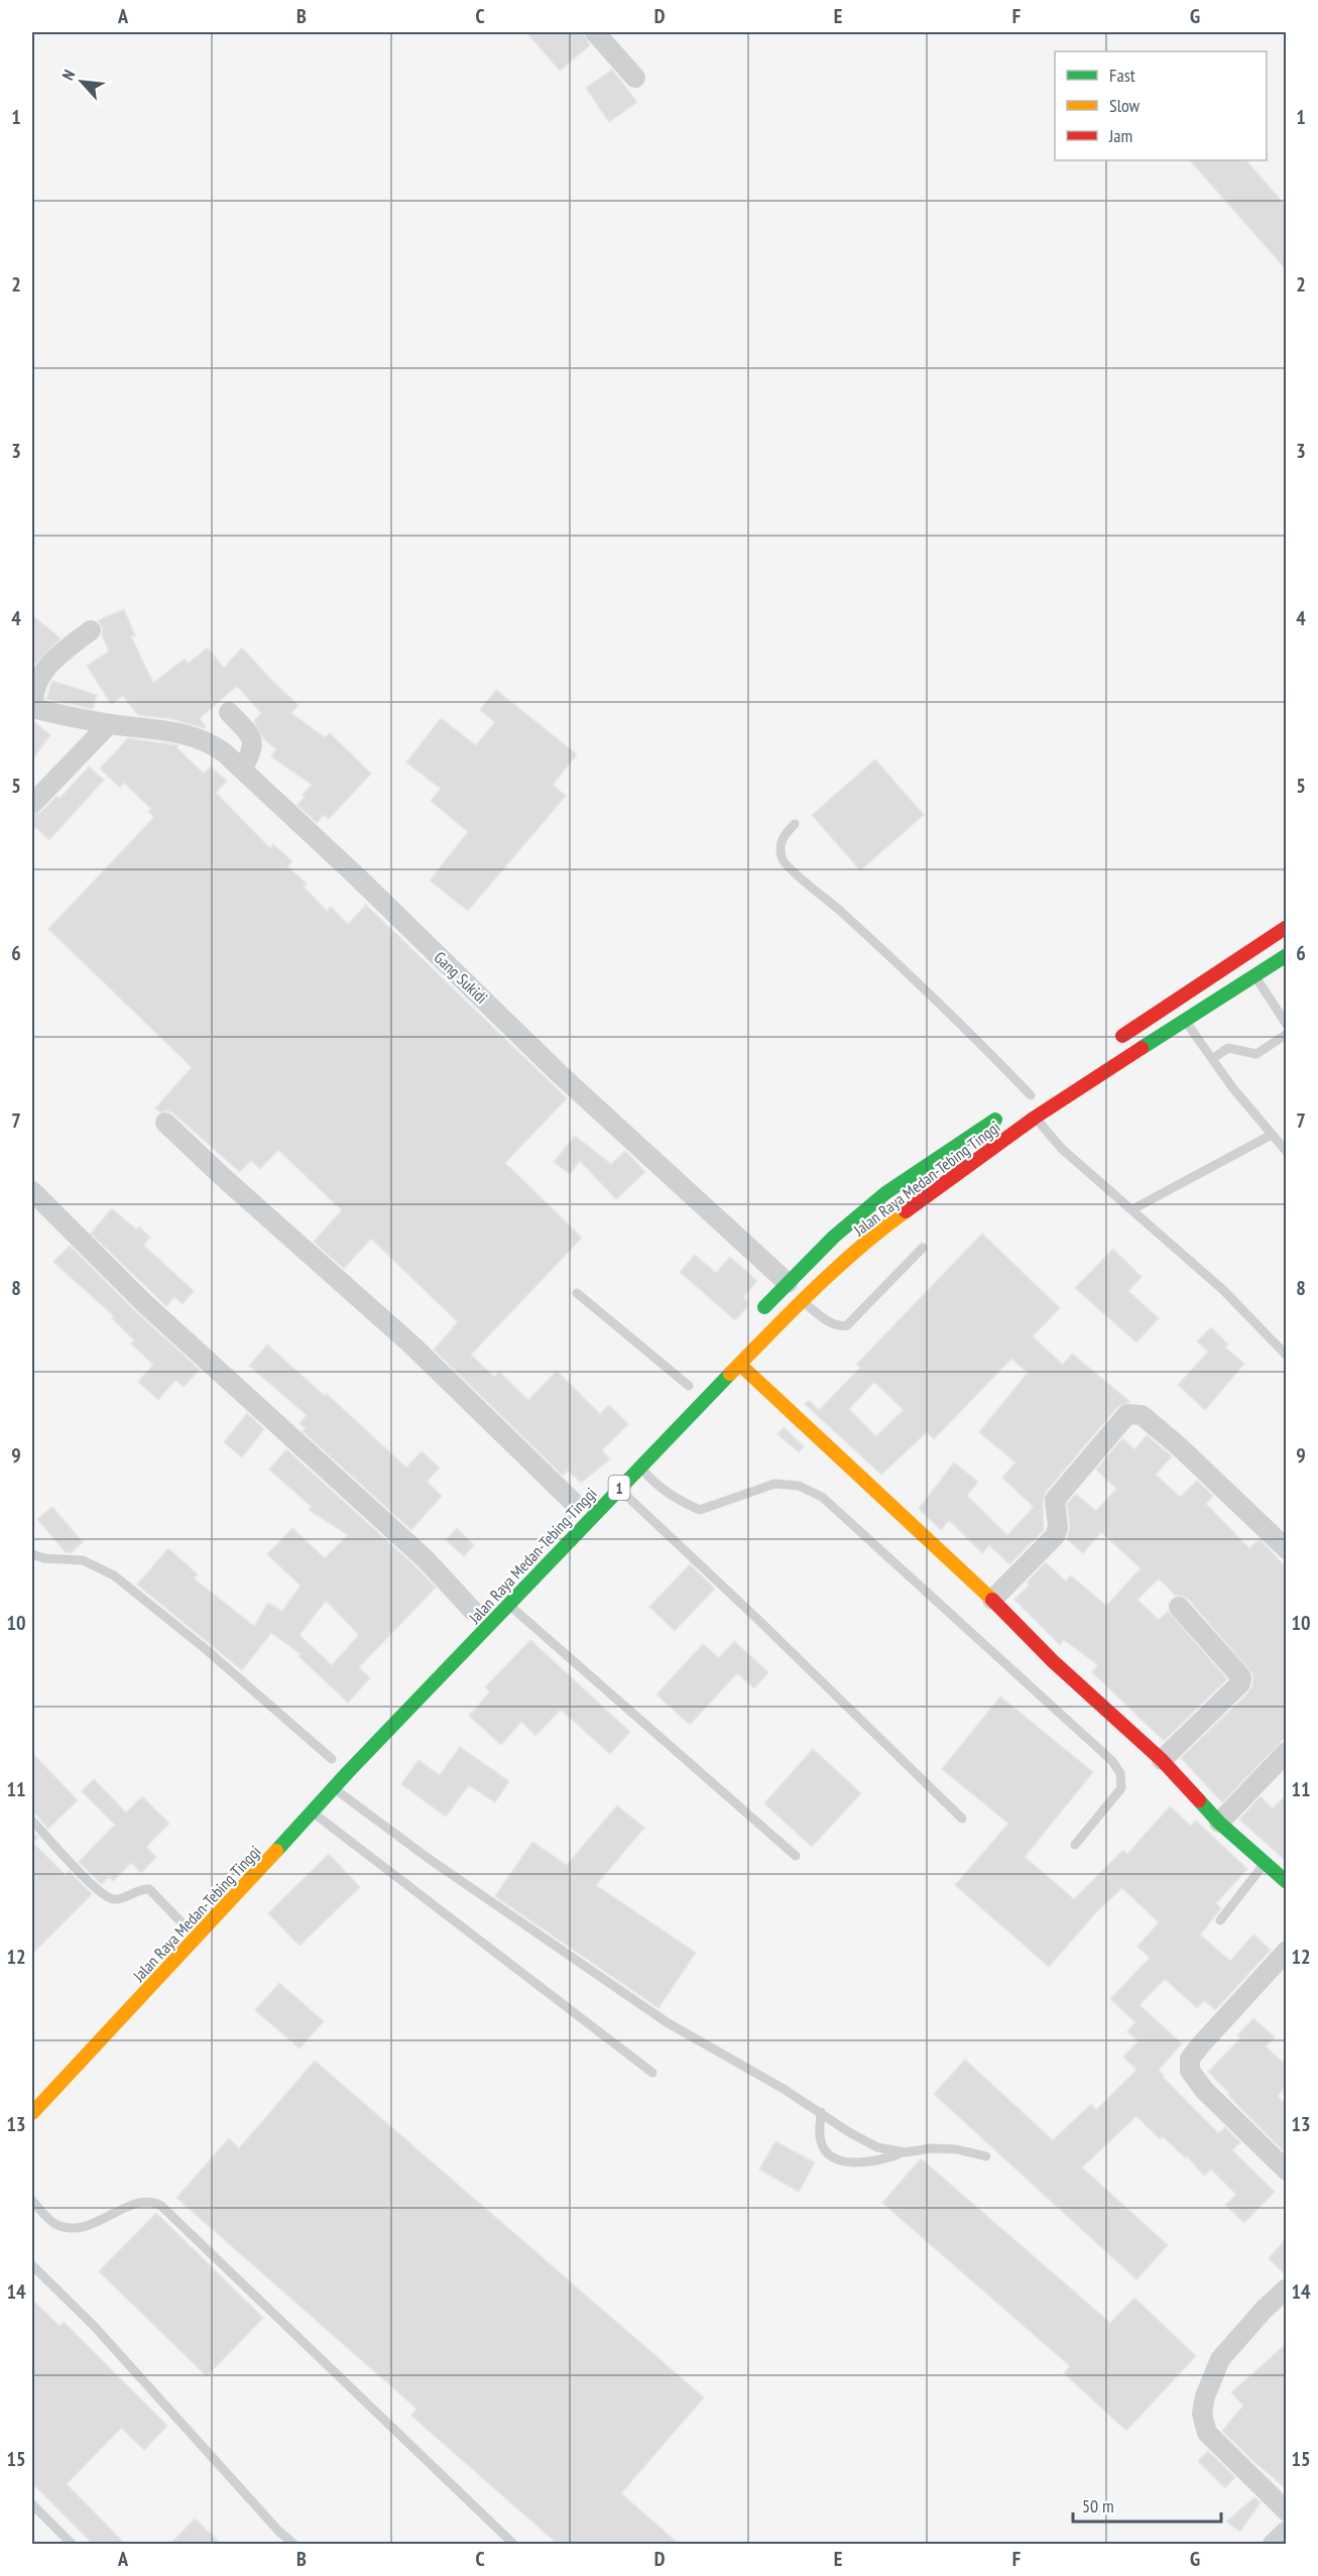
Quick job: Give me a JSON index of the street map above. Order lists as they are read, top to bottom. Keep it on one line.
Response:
{"streets":{"main road":["Jalan Raya Medan-Tebing Tinggi","1"],"street":["Gang Sukidi"]},"crossings":[["Gang Sukidi","Jalan Raya Medan-Tebing Tinggi"]],"legend":["Fast","Slow","Jam"],"scale_bar":"50 m","north":"top left","grid":{"columns":["A","B","C","D","E","F","G"],"rows":["1","2","3","4","5","6","7","8","9","10","11","12","13","14","15"]}}
